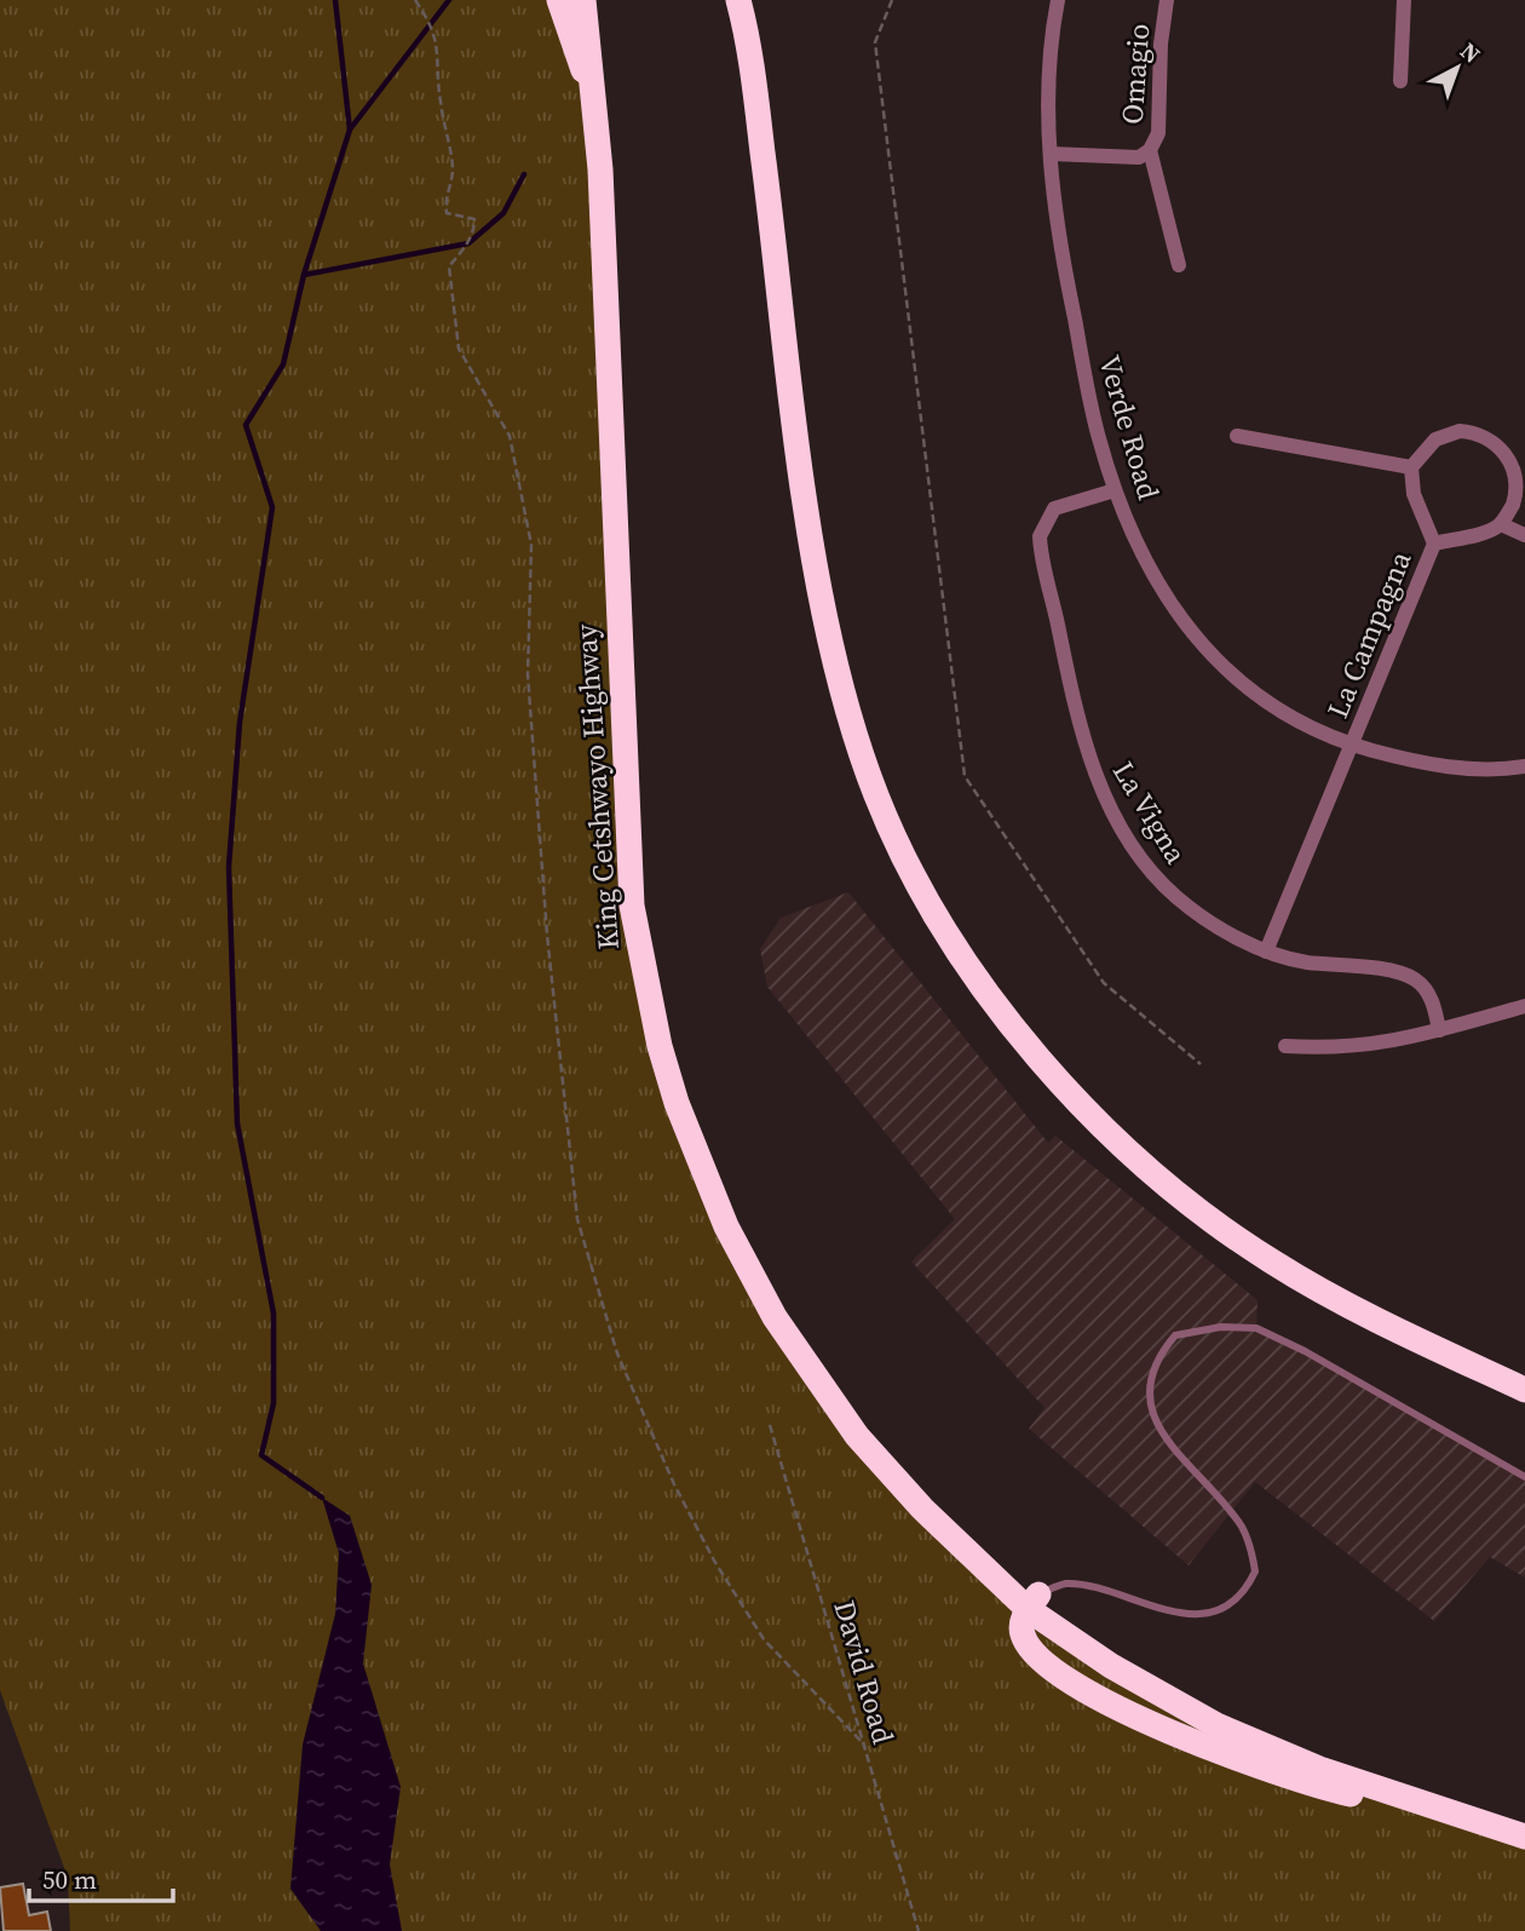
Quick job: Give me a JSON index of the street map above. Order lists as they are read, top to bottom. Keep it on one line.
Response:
{"streets":{"highway":["King Cetshwayo Highway"],"street":["Omagio","Verde Road","La Campagna","La Vigna"],"path":["David Road"]},"crossings":[["Omagio","Verde Road"],["Verde Road","La Campagna"],["Verde Road","La Vigna"],["La Campagna","La Vigna"]],"scale_bar":"50 m","north":"top right"}
